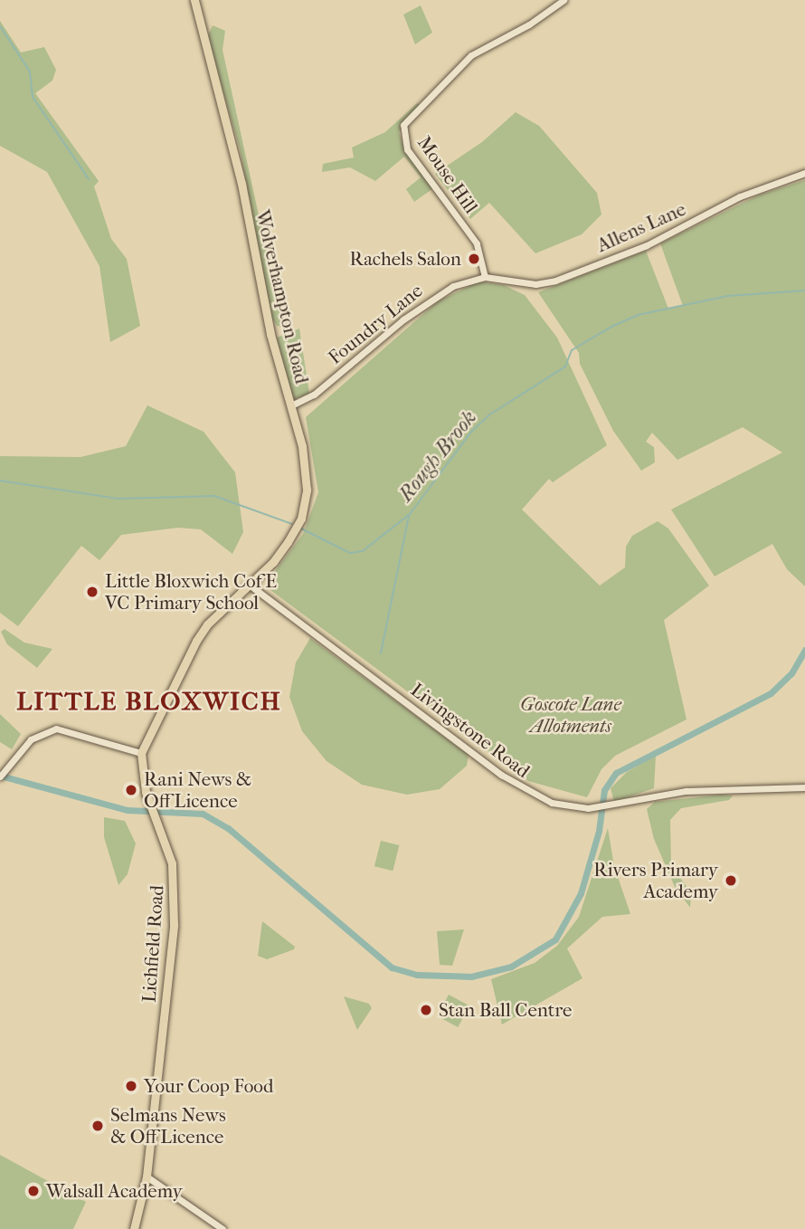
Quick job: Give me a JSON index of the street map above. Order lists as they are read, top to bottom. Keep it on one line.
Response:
{"streets":{"main road":["Wolverhampton Road","Lichfield Road"],"street":["Mouse Hill","Allens Lane","Foundry Lane","Livingstone Road"]},"crossings":[["Mouse Hill","Allens Lane"],["Mouse Hill","Foundry Lane"],["Allens Lane","Foundry Lane"],["Wolverhampton Road","Foundry Lane"],["Wolverhampton Road","Livingstone Road"]],"districts":["LITTLE BLOXWICH"],"water":["Rough Brook"],"parks":["Goscote Lane Allotments"],"places":["Rachels Salon","Little Bloxwich CofE VC Primary School","Rani News & Off Licence","Rivers Primary Academy","Stan Ball Centre","Your Coop Food","Selmans News & Off Licence","Walsall Academy"]}
